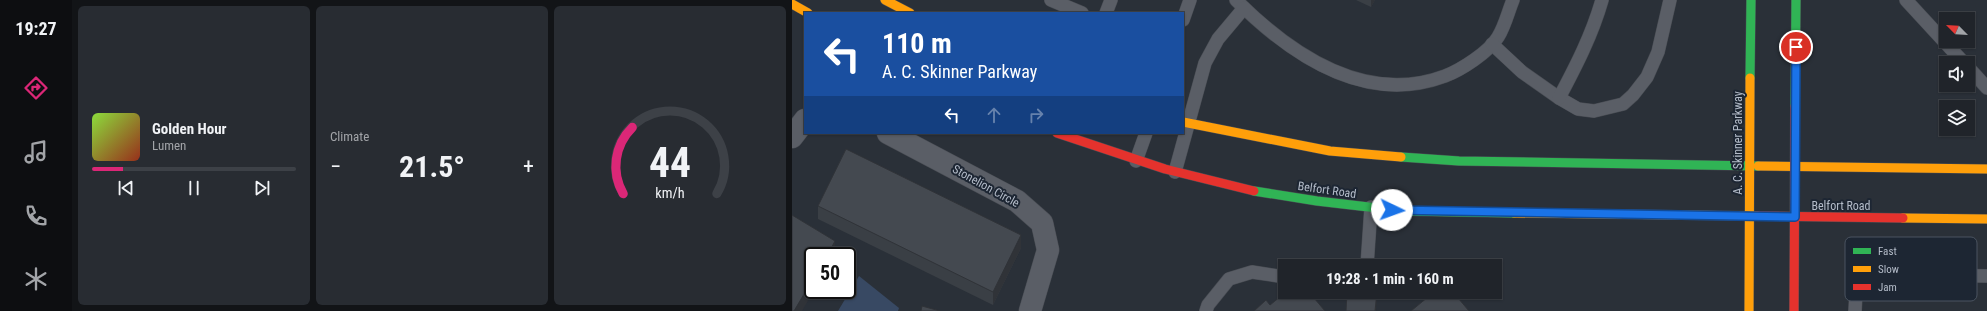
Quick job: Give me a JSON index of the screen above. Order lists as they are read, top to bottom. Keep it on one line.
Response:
{"streets":{"main road":["A. C. Skinner Parkway","Belfort Road"],"street":["Stonelion Circle"]},"crossings":[["A. C. Skinner Parkway","Belfort Road"]],"legend":["Fast","Slow","Jam"],"north":"top left","page":{"tabs":"19:27","tile":"Climate","turn":["110 m","A. C. Skinner Parkway"],"song":["Golden Hour","Lumen"],"heat":["−","21.5°","+"],"limit":"50","trip":"19:28 · 1 min · 160 m","gauge":["44","km/h"]}}
